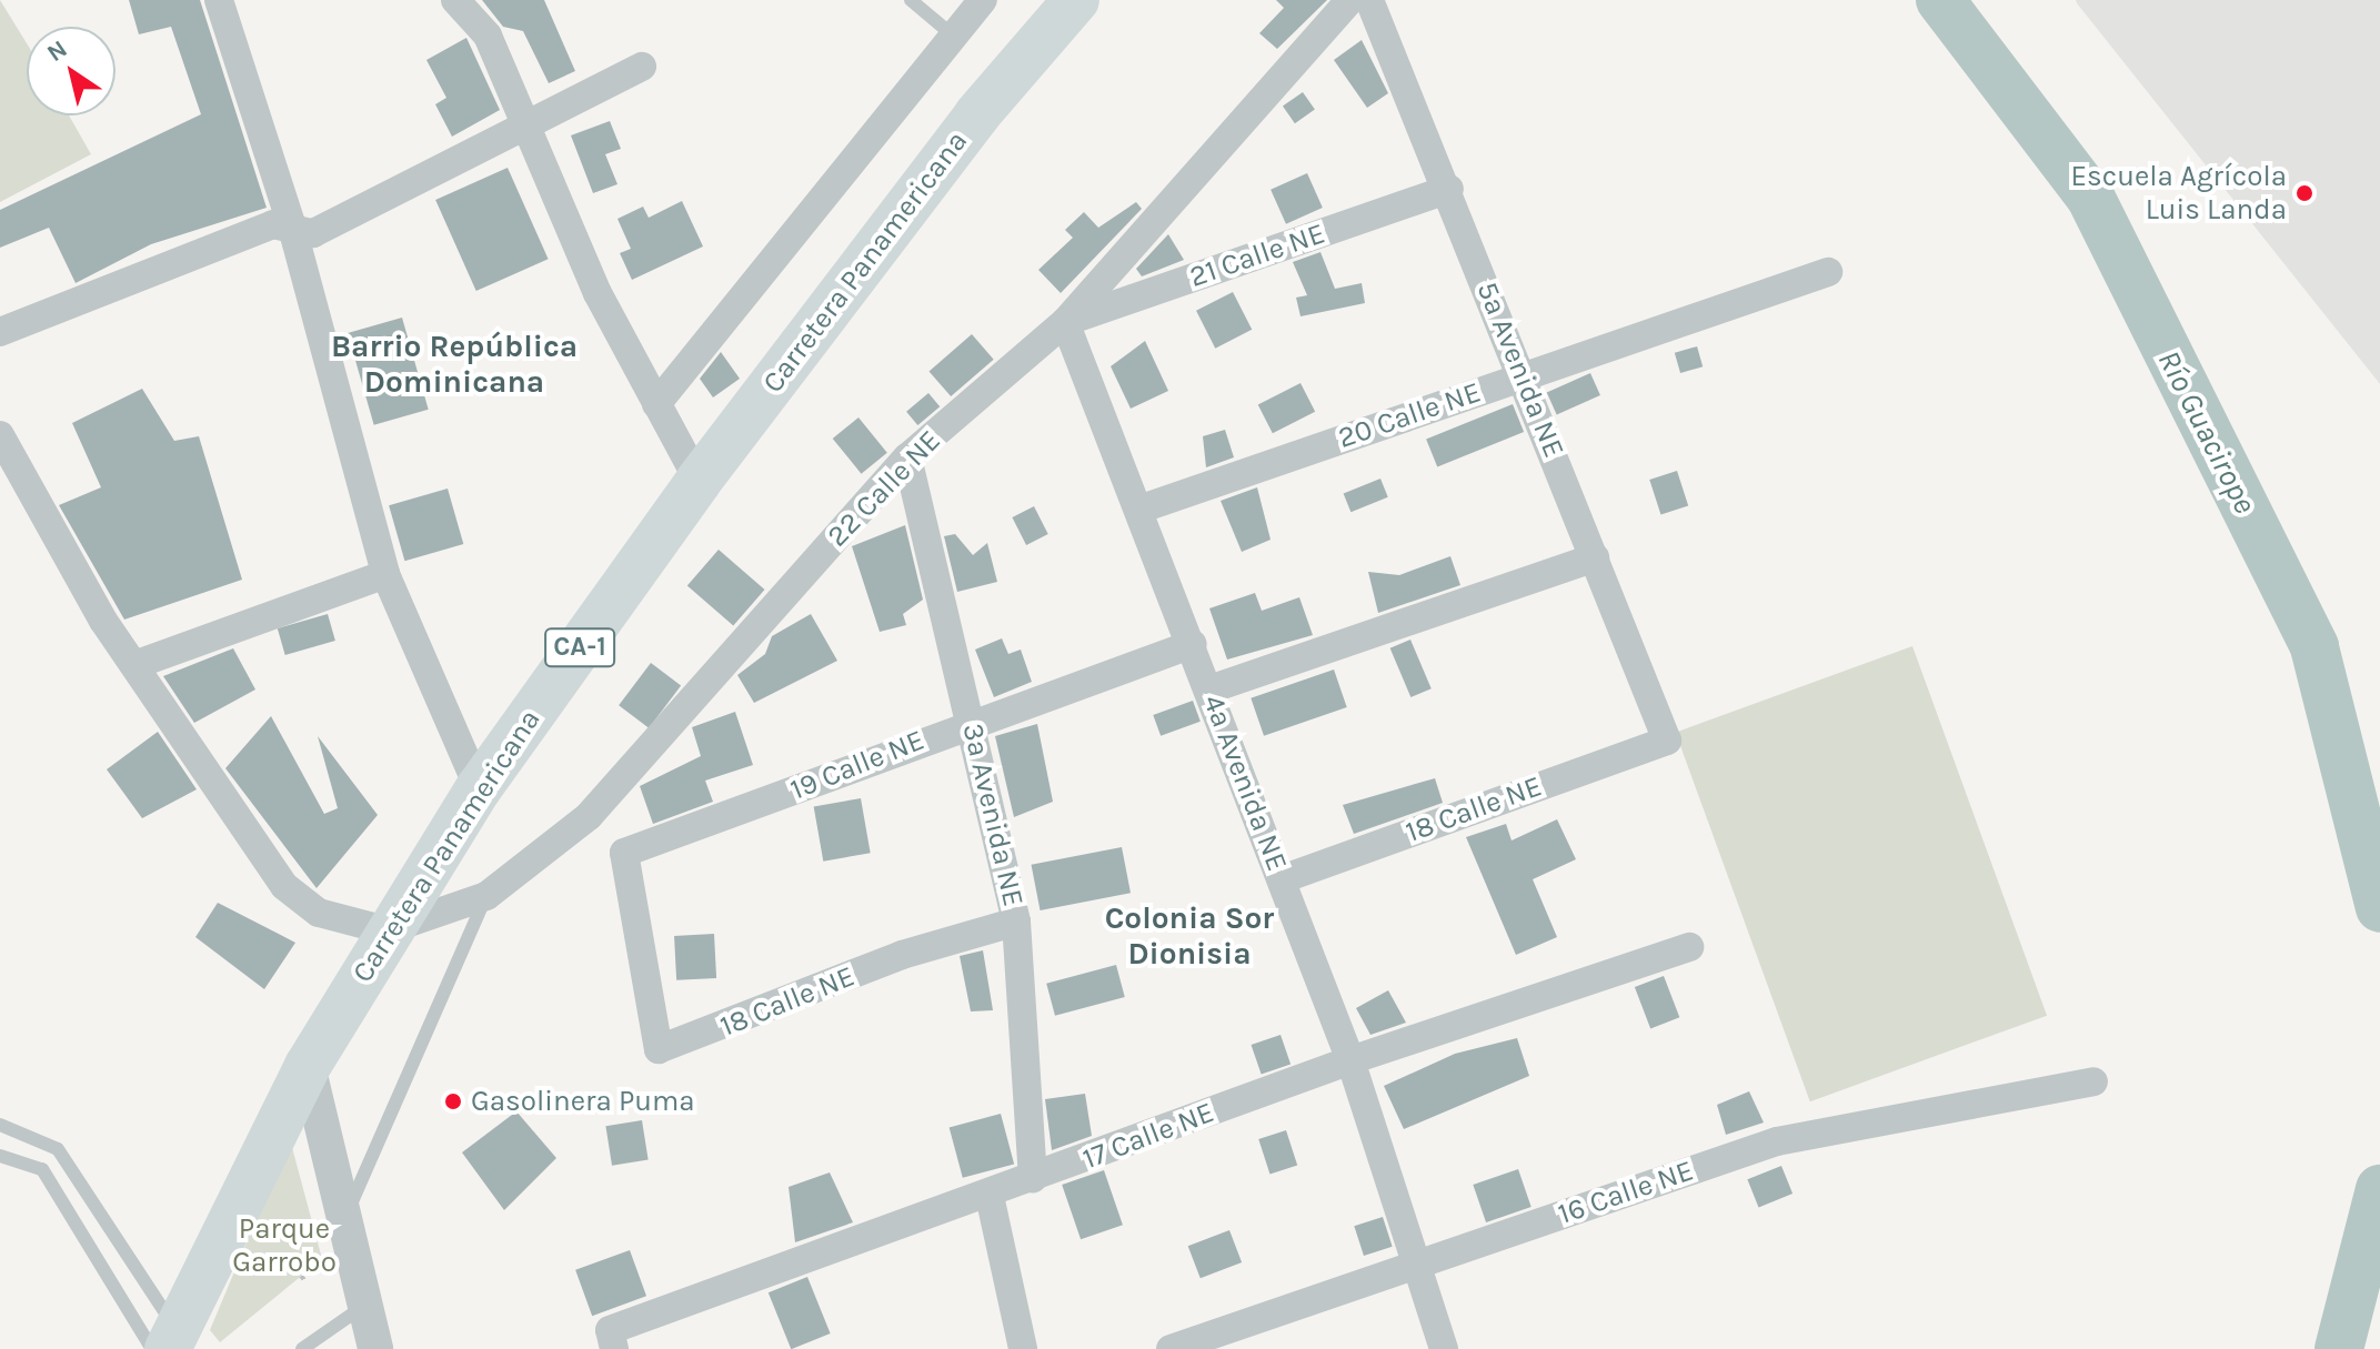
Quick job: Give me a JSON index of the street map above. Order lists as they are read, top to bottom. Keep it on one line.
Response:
{"streets":{"highway":["Carretera Panamericana","CA-1"],"street":["21 Calle NE","5a Avenida NE","20 Calle NE","22 Calle NE","19 Calle NE","4a Avenida NE","18 Calle NE","3a Avenida NE","17 Calle NE","16 Calle NE"]},"crossings":[["21 Calle NE","5a Avenida NE"],["21 Calle NE","22 Calle NE"],["21 Calle NE","4a Avenida NE"],["Carretera Panamericana","22 Calle NE"],["5a Avenida NE","20 Calle NE"],["5a Avenida NE","18 Calle NE"],["20 Calle NE","4a Avenida NE"],["22 Calle NE","4a Avenida NE"],["22 Calle NE","3a Avenida NE"],["19 Calle NE","4a Avenida NE"],["19 Calle NE","18 Calle NE"],["19 Calle NE","3a Avenida NE"],["4a Avenida NE","18 Calle NE"],["4a Avenida NE","17 Calle NE"],["4a Avenida NE","16 Calle NE"],["18 Calle NE","3a Avenida NE"],["3a Avenida NE","17 Calle NE"]],"districts":["Barrio República Dominicana","Colonia Sor Dionisia"],"water":["Río Guacirope"],"parks":["Parque Garrobo"],"places":["Escuela Agrícola Luis Landa","Gasolinera Puma"],"north":"top left"}
